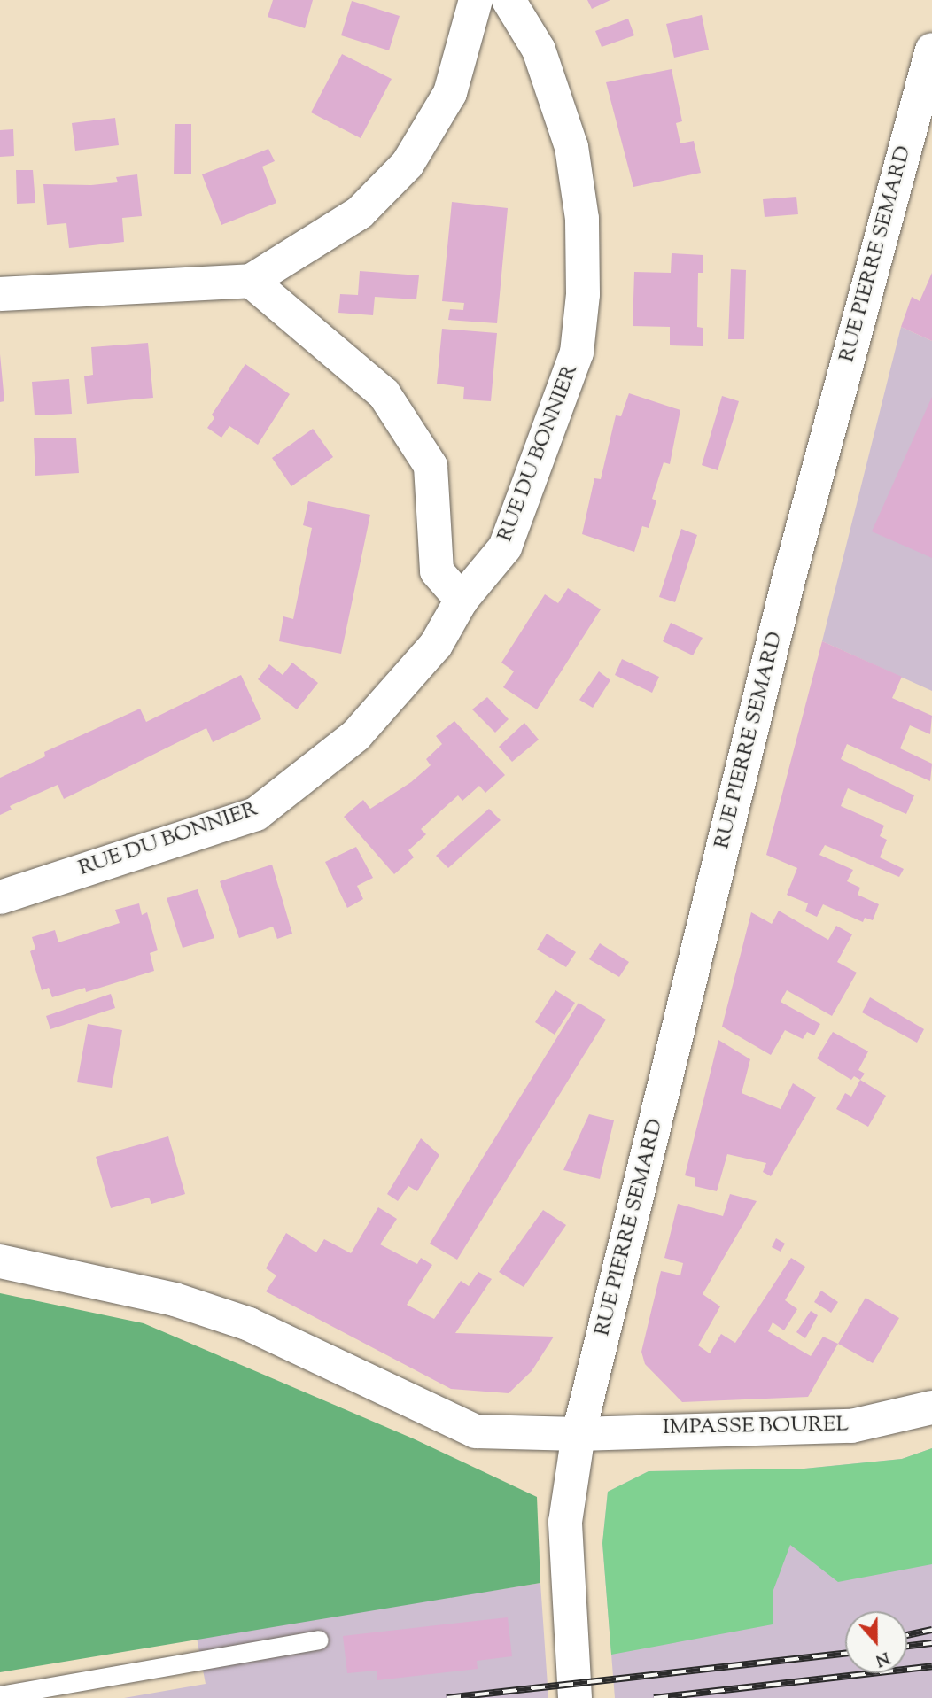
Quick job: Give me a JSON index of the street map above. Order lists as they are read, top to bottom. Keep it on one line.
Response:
{"streets":{"street":["RUE PIERRE SEMARD","RUE DU BONNIER","IMPASSE BOUREL"]},"crossings":[["RUE PIERRE SEMARD","IMPASSE BOUREL"]],"north":"bottom"}
